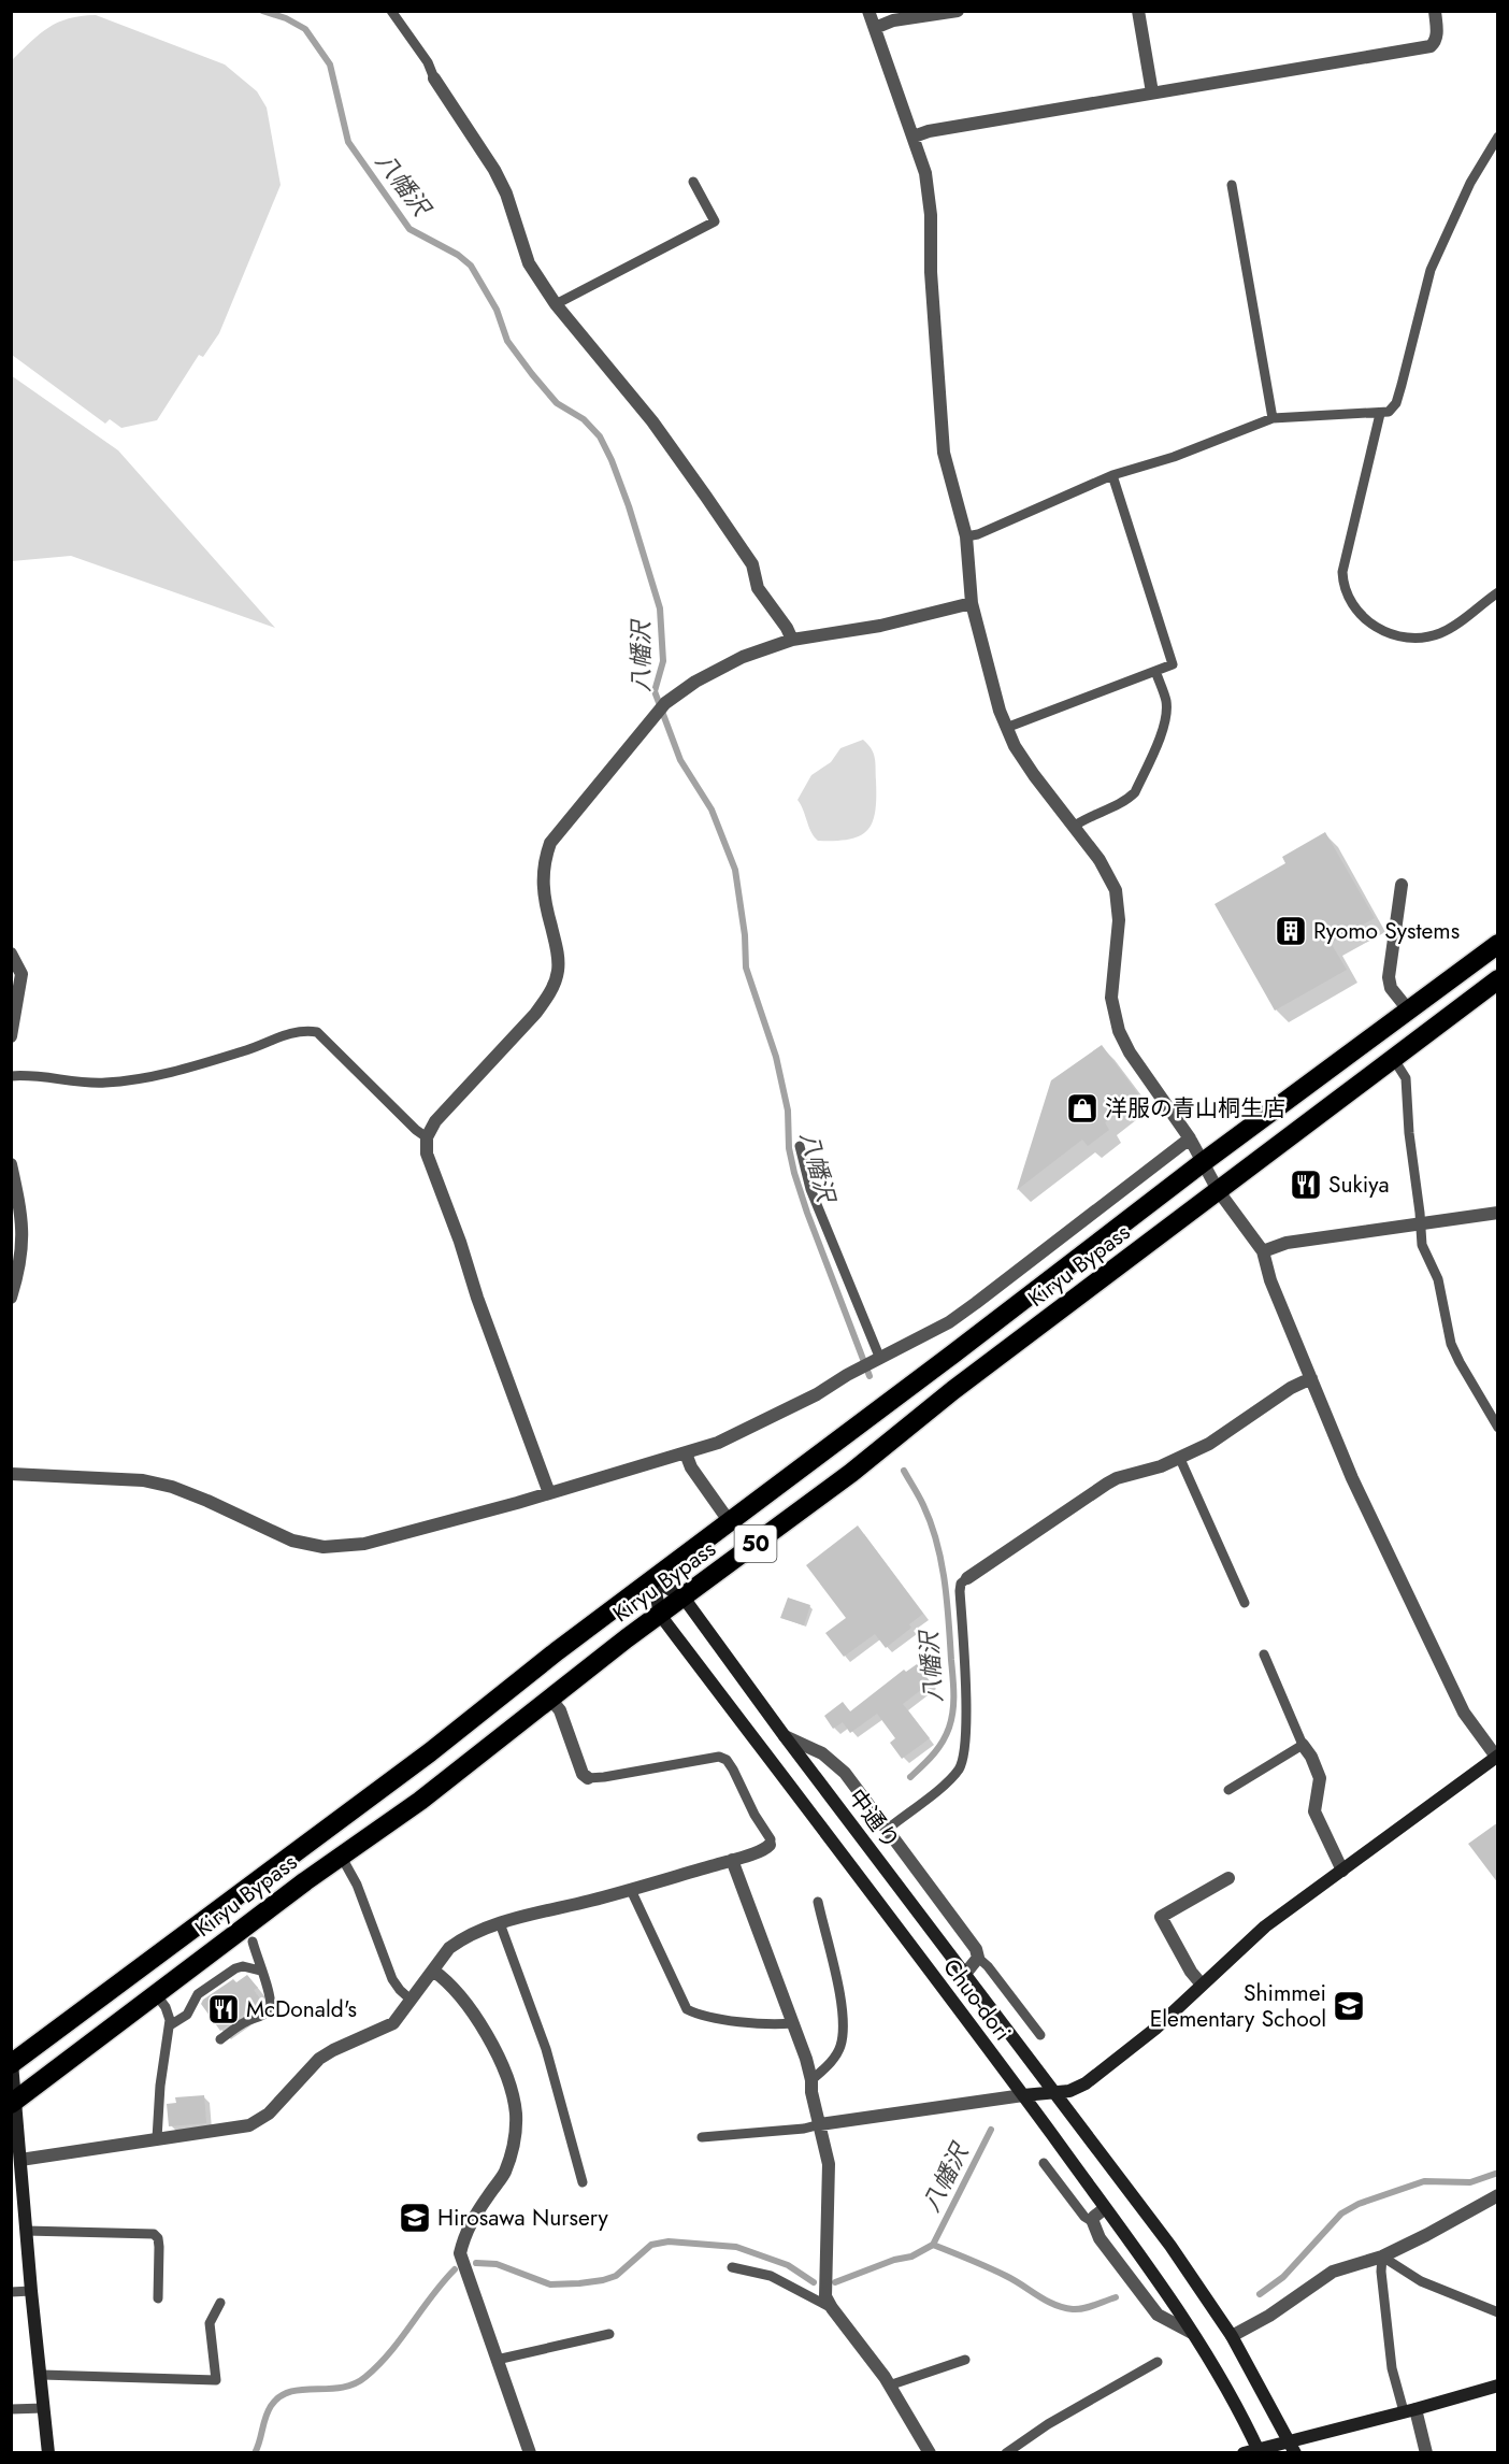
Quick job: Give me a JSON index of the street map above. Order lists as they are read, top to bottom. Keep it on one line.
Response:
{"streets":{"highway":["Kiryu Bypass","50"],"street":["中通り","Chuo-dori"]},"crossings":[["Kiryu Bypass","中通り"],["Kiryu Bypass","Chuo-dori"],["中通り","Chuo-dori"]],"water":["八幡沢"],"places":{"building":["Ryomo Systems"],"shop":["洋服の青山桐生店"],"restaurant":["Sukiya","McDonald's"],"school or university":["Shimmei Elementary School","Hirosawa Nursery"]}}
